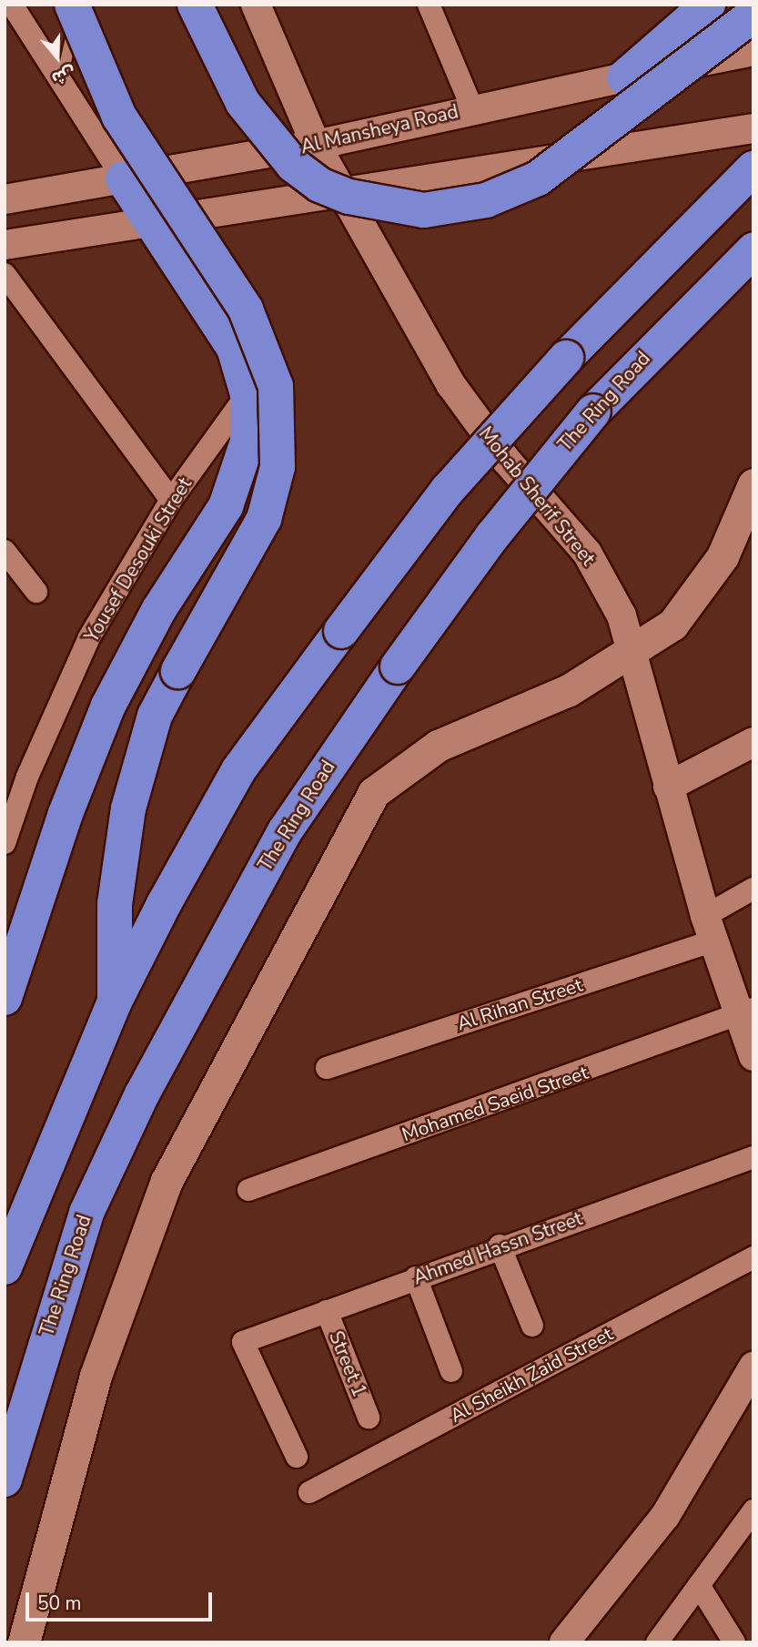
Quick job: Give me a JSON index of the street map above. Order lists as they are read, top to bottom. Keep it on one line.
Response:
{"streets":{"highway":["The Ring Road"],"street":["Al Mansheya Road","Mohab Sherif Street","Yousef Desouki Street","Al Rihan Street","Mohamed Saeid Street","Ahmed Hassn Street","Street 1","Al Sheikh Zaid Street"]},"crossings":[["Al Mansheya Road","Mohab Sherif Street"],["Mohab Sherif Street","Al Rihan Street"],["Mohab Sherif Street","Mohamed Saeid Street"],["Ahmed Hassn Street","Street 1"]],"scale_bar":"50 m","north":"bottom"}
